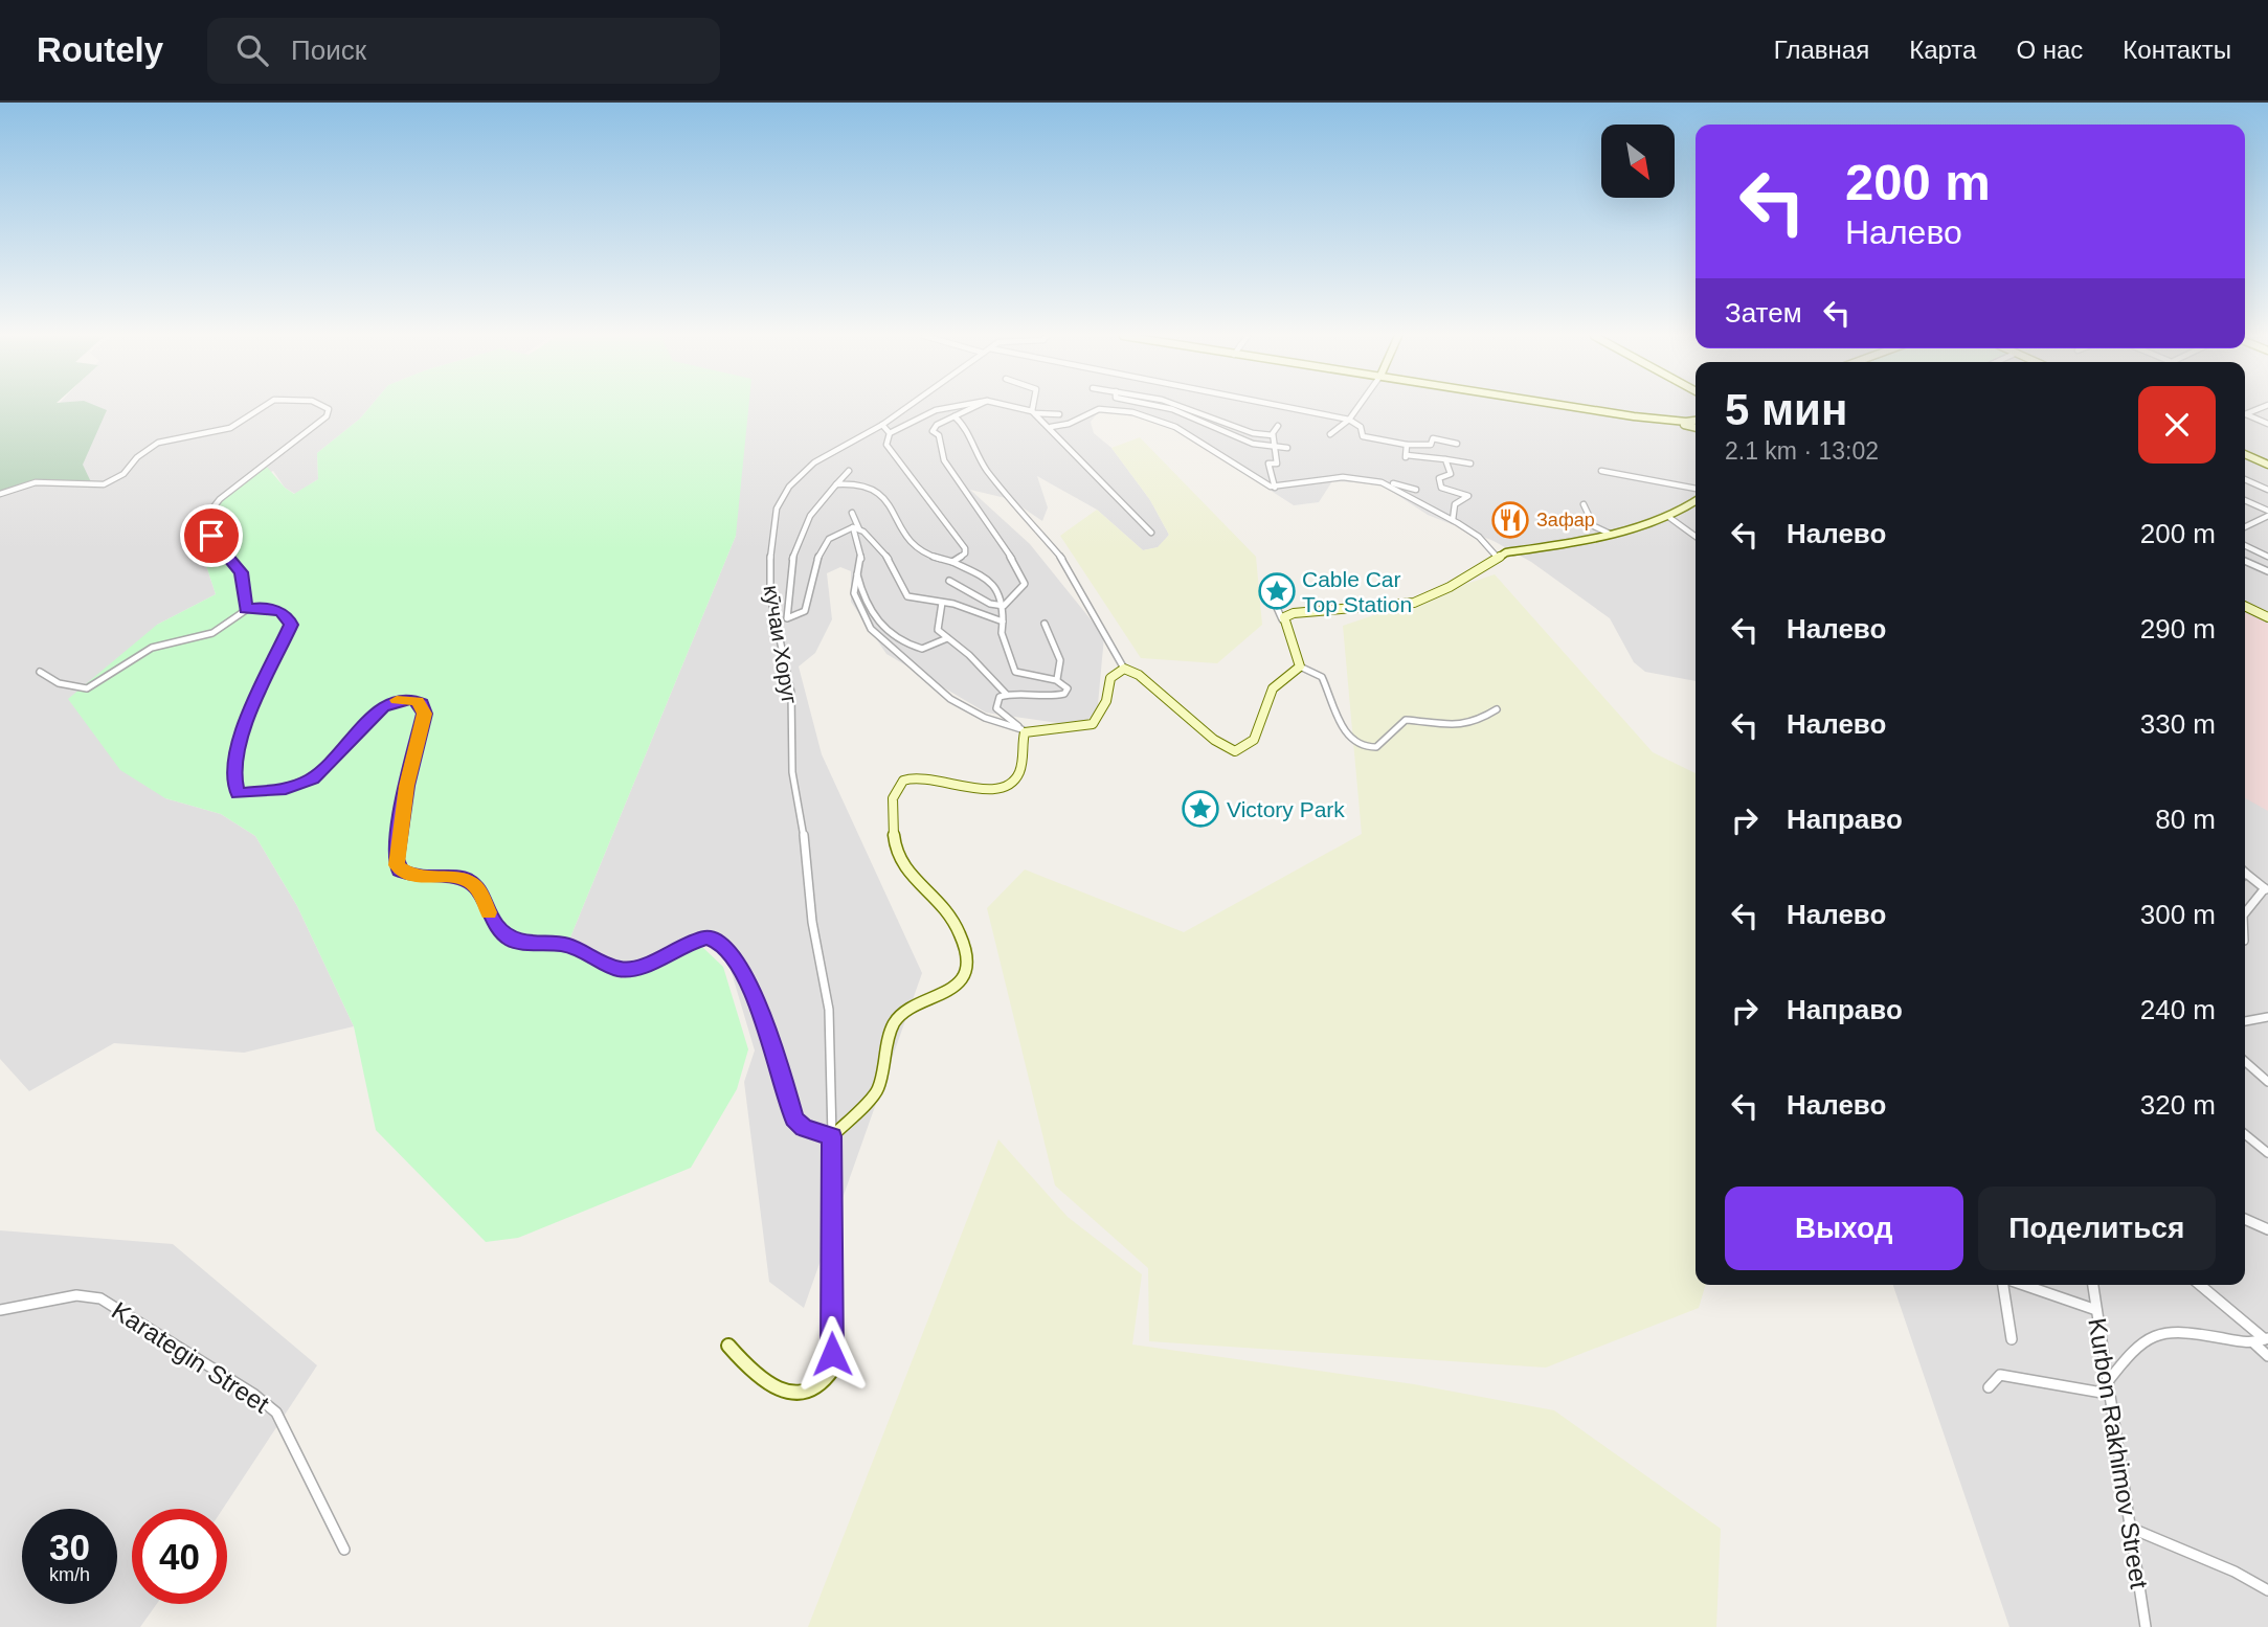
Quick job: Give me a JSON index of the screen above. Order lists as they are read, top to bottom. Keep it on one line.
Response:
{"streets":{"street":["кӯчаи Хоруг","Karategin Street","Kurbon Rakhimov Street"]},"places":{"restaurant":["Зафар"],"place":["Cable Car Top Station","Victory Park"]},"north":"bottom right","page":{"header":"Routely","search":"Поиск","nav":["Главная","Карта","О нас","Контакты"],"turn":["200 m","Налево"],"then":"Затем","heading":["5 мин","2.1 km · 13:02"],"list":[{"name":"Налево","value":"200 m"},{"name":"Налево","value":"290 m"},{"name":"Налево","value":"330 m"},{"name":"Направо","value":"80 m"},{"name":"Налево","value":"300 m"},{"name":"Направо","value":"240 m"},{"name":"Налево","value":"320 m"}],"buttons":["Выход","Поделиться"],"speed":"30 km/h","limit":"40"}}
